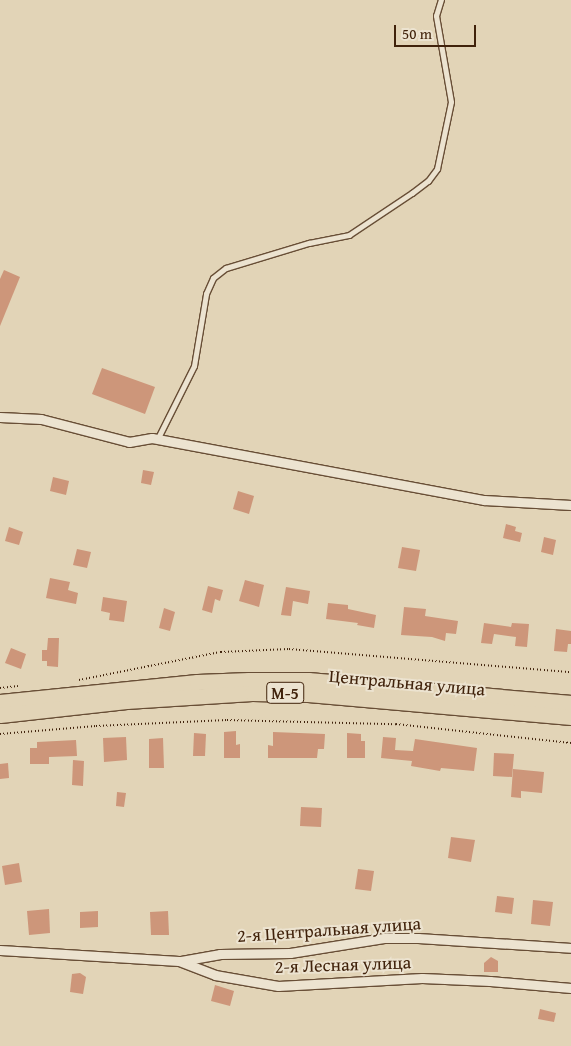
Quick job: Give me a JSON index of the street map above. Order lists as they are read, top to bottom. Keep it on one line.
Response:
{"streets":{"main road":["Центральная улица","М-5"],"street":["2-я Центральная улица","2-я Лесная улица"]},"crossings":[["2-я Центральная улица","2-я Лесная улица"]],"scale_bar":"50 m"}
